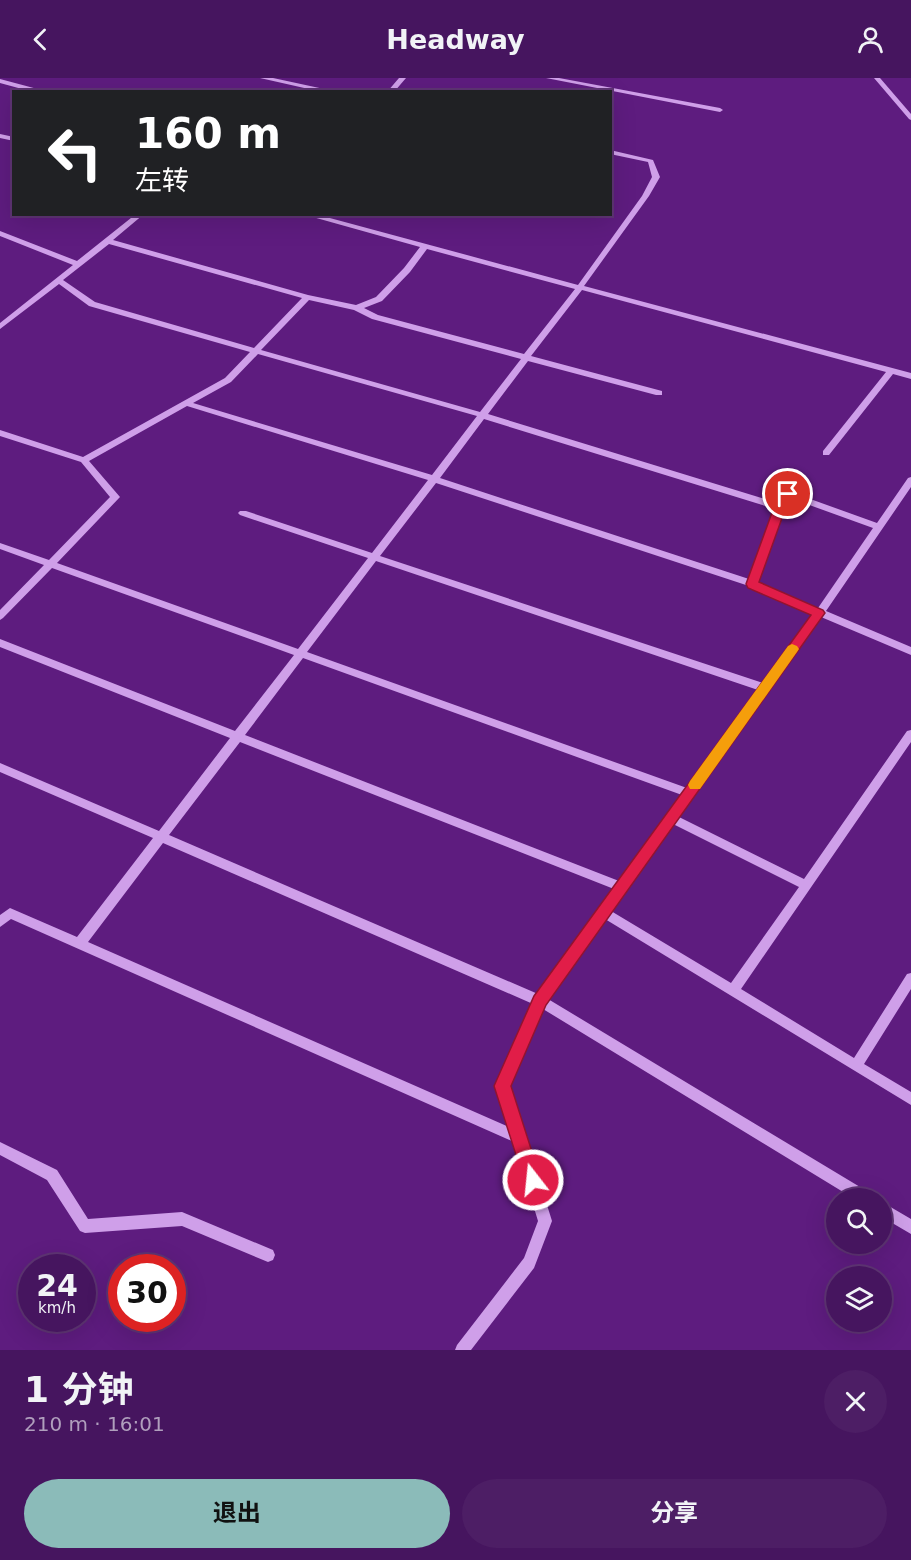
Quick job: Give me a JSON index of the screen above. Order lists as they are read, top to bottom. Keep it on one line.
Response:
{"page":{"header":"Headway","turn":["160 m","左转"],"speed":"24 km/h","limit":"30","heading":["1 分钟","210 m · 16:01"],"buttons":["退出","分享"]}}
